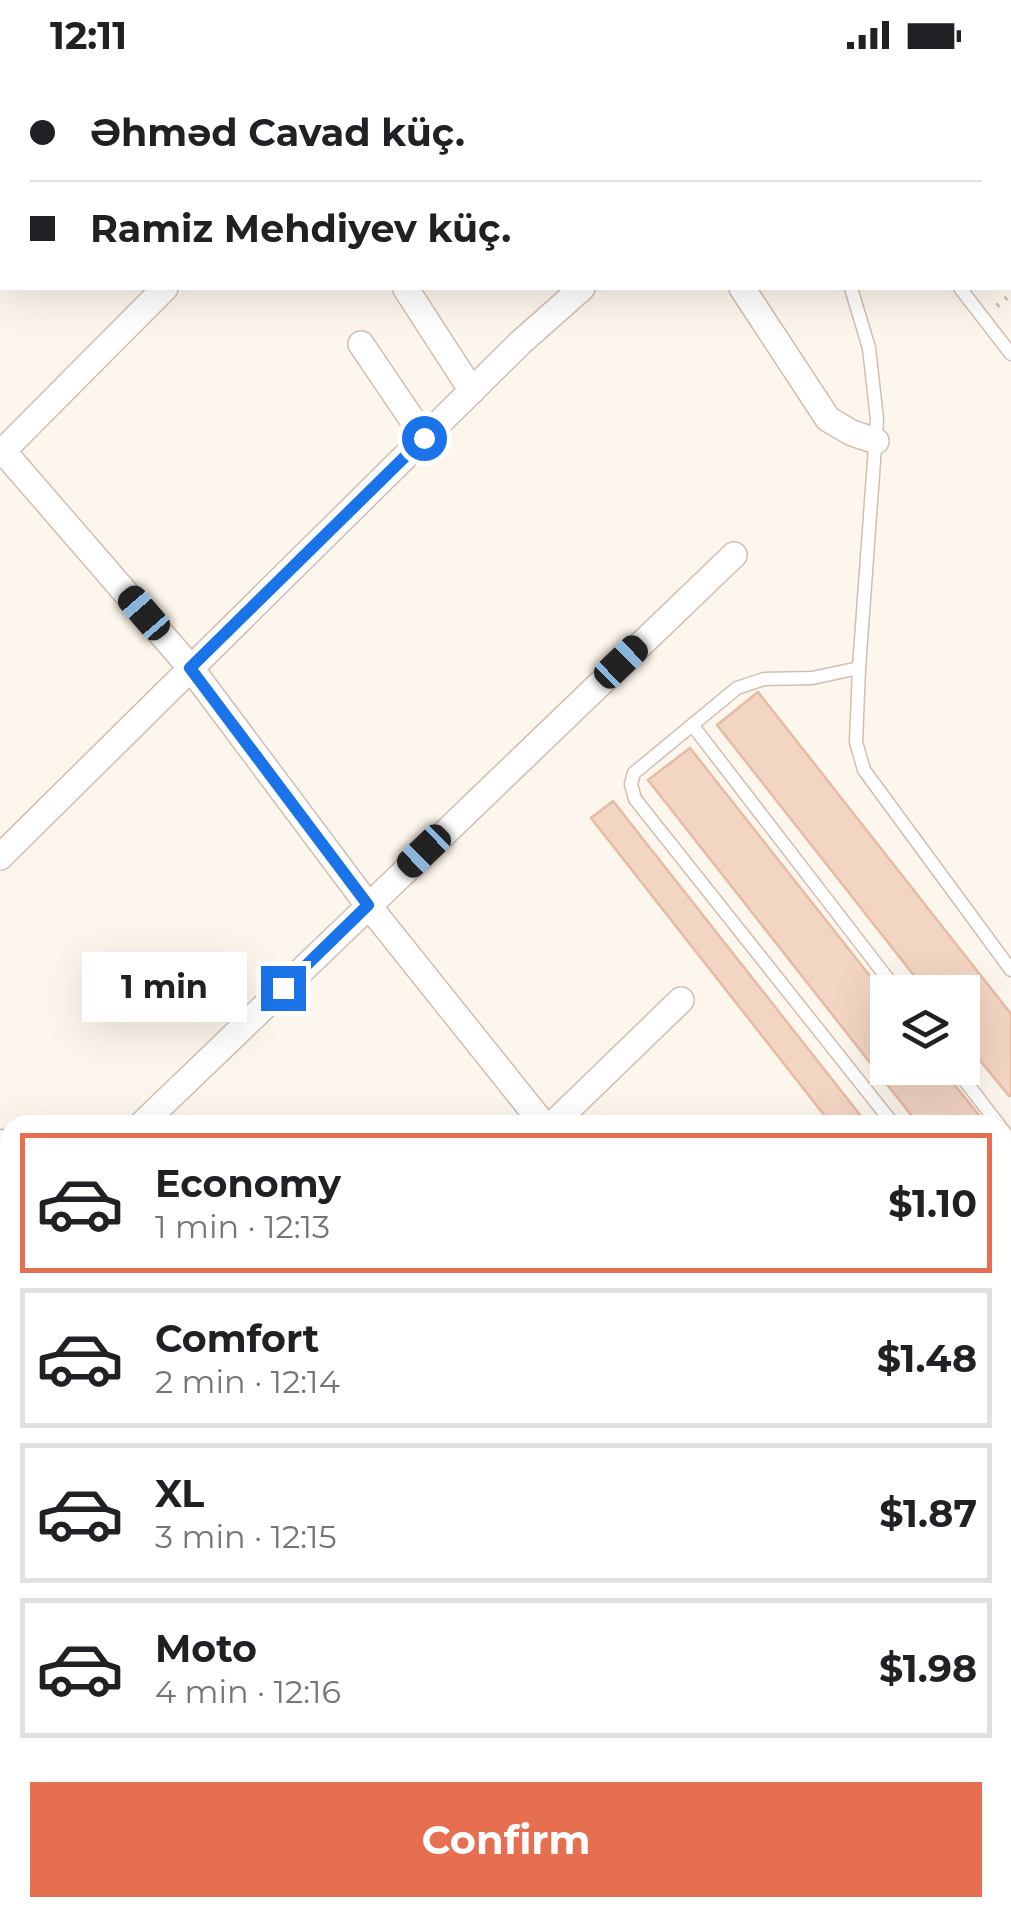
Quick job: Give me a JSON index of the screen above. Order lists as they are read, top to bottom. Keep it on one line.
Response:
{"page":{"status":"12:11","banner":["Əhməd Cavad küç.","Ramiz Mehdiyev küç."],"bubble":"1 min","list":[{"name":"Economy","note":"1 min · 12:13","value":"$1.10"},{"name":"Comfort","note":"2 min · 12:14","value":"$1.48"},{"name":"XL","note":"3 min · 12:15","value":"$1.87"},{"name":"Moto","note":"4 min · 12:16","value":"$1.98"}],"buttons":"Confirm"}}
